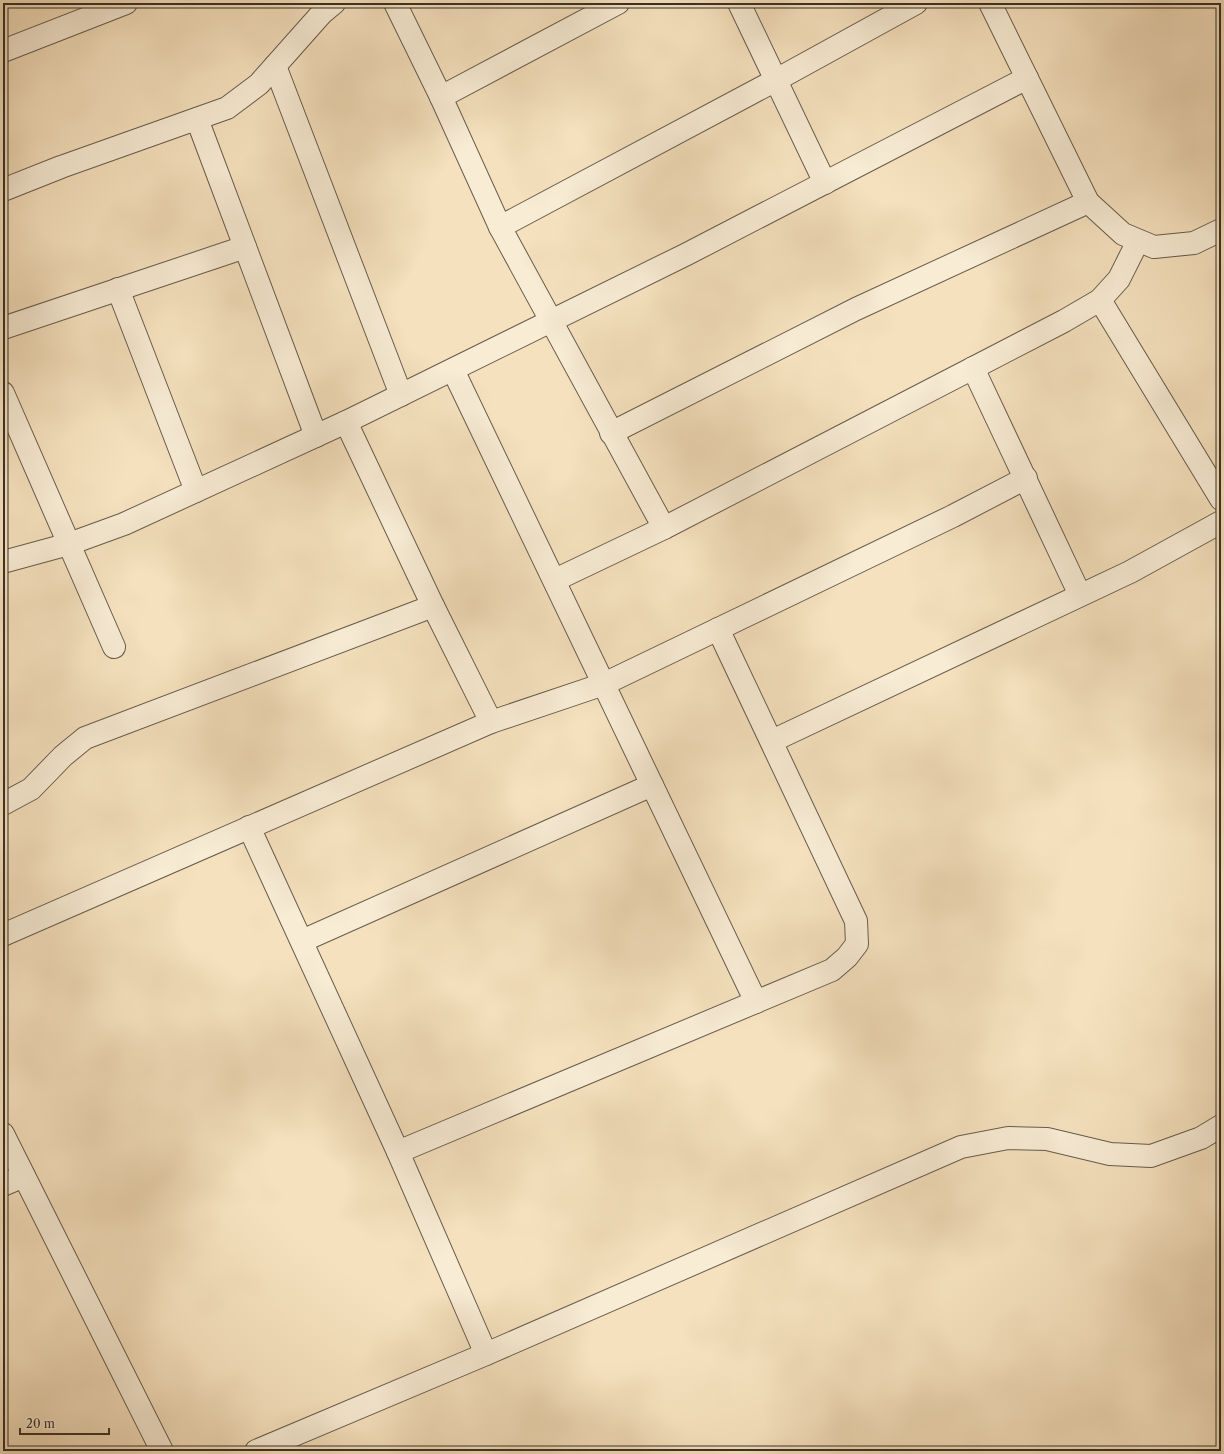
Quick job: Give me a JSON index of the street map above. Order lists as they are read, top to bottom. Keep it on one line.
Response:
{"scale_bar":"20 m"}
